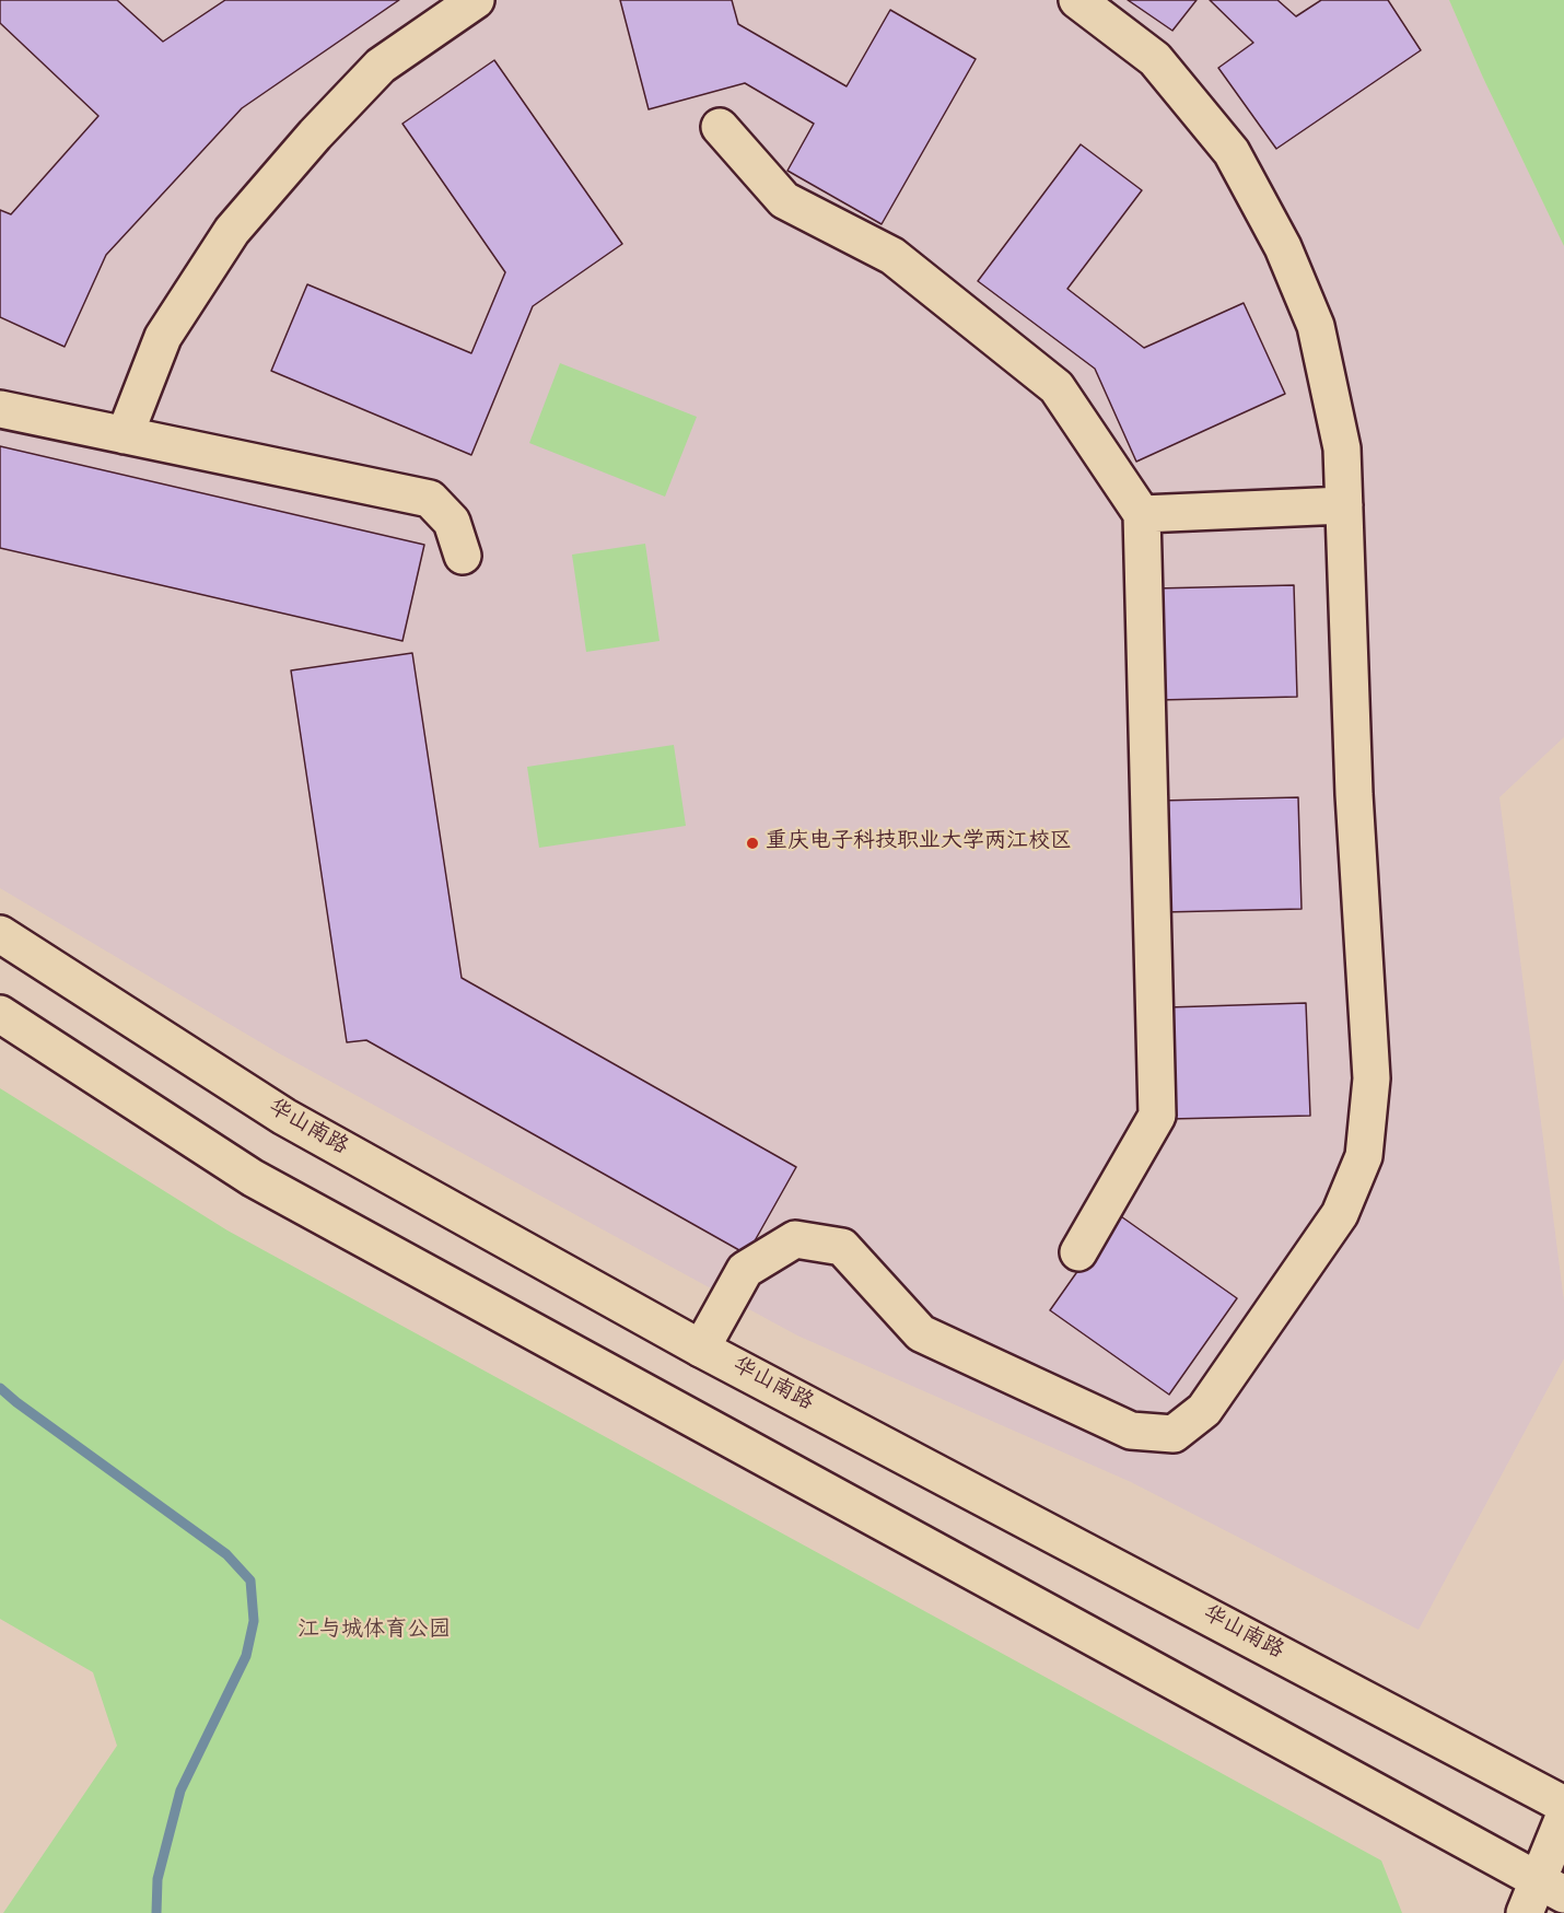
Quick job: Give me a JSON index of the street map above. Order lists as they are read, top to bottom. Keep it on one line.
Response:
{"streets":{"main road":["华山南路"]},"parks":["江与城体育公园"],"places":["重庆电子科技职业大学两江校区"]}
